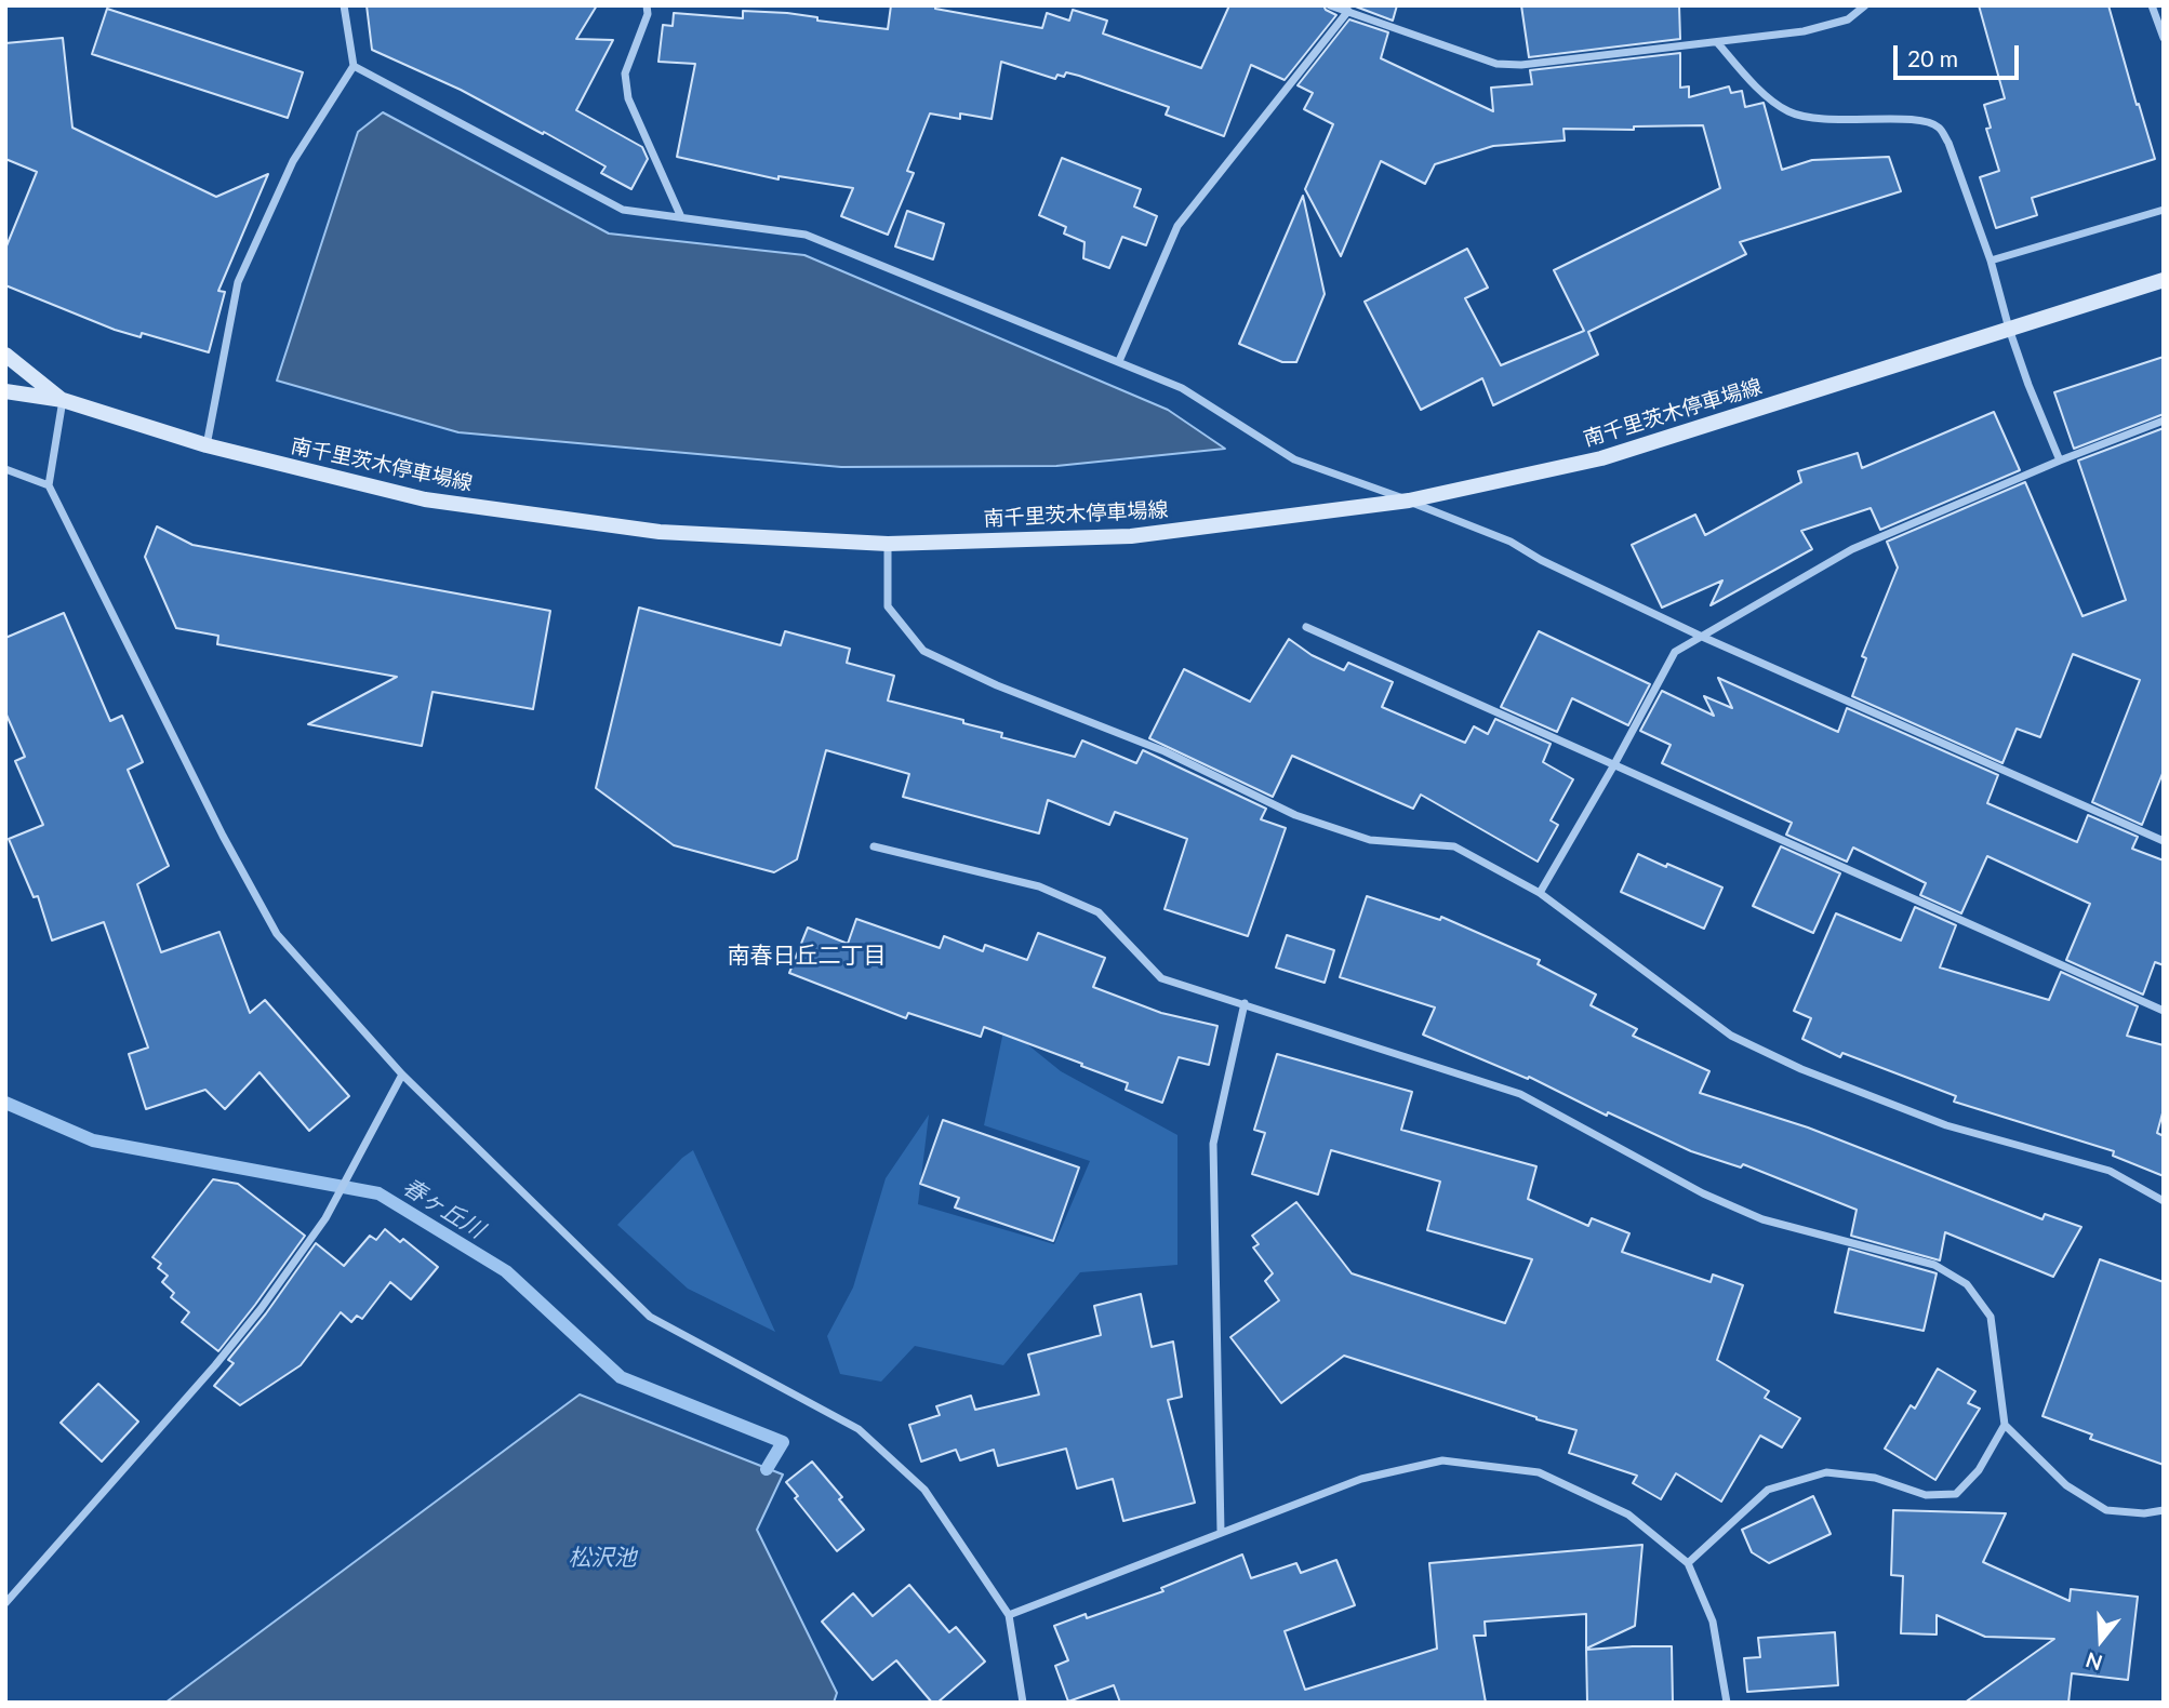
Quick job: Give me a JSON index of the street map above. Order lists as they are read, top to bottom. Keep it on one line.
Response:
{"streets":{"main road":["南千里茨木停車場線"]},"districts":["南春日丘二丁目"],"water":["春ヶ丘川","松沢池"],"scale_bar":"20 m","north":"bottom"}
